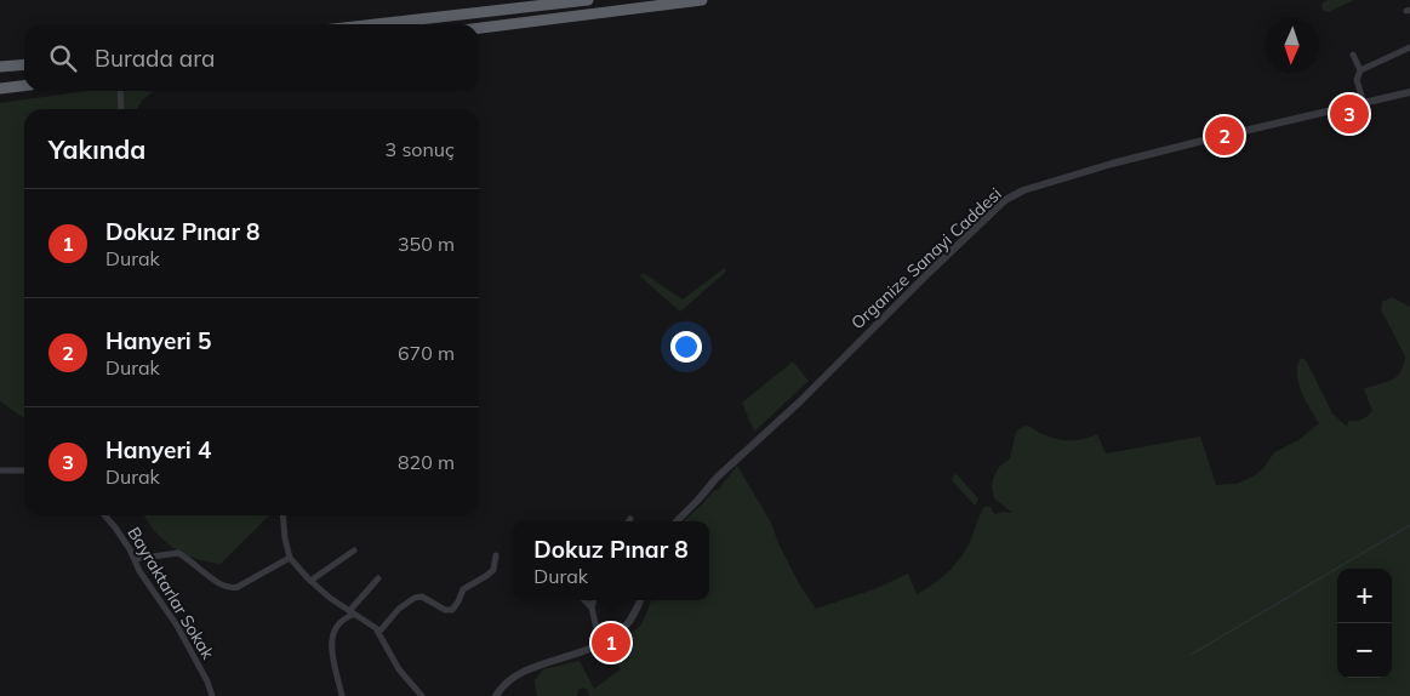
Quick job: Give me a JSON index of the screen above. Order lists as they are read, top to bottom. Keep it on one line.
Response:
{"streets":{"street":["Organize Sanayi Caddesi","Bayraktarlar Sokak"]},"north":"bottom","page":{"search":"Burada ara","pins":["3","2","1"],"heading":["Yakında","3 sonuç"],"list":[{"mark":"1","name":"Dokuz Pınar 8","note":"Durak","value":"350 m"},{"mark":"2","name":"Hanyeri 5","note":"Durak","value":"670 m"},{"mark":"3","name":"Hanyeri 4","note":"Durak","value":"820 m"}],"popup":["Dokuz Pınar 8","Durak"],"map_buttons":["+","−"]}}
